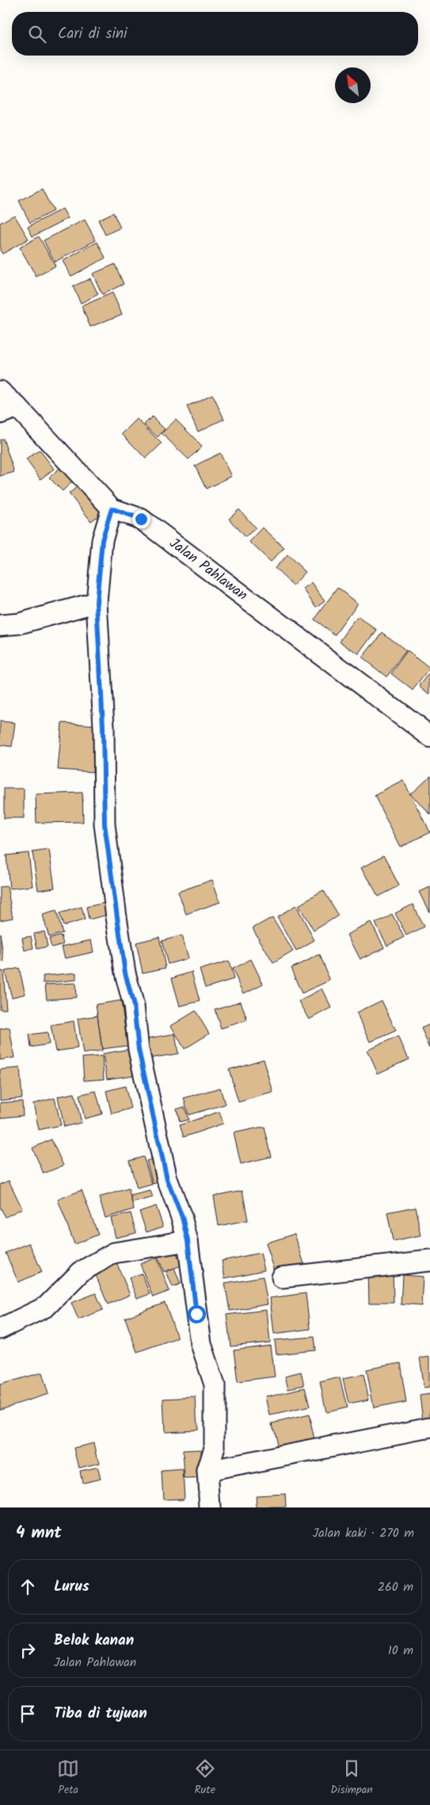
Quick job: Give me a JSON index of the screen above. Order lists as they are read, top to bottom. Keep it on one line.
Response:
{"streets":{"street":["Jalan Pahlawan"]},"north":"top left","page":{"search":"Cari di sini","heading":["4 mnt","Jalan kaki · 270 m"],"list":[["Lurus","260 m"],["Belok kanan","Jalan Pahlawan","10 m"],"Tiba di tujuan"],"nav":["Peta","Rute","Disimpan"]}}
